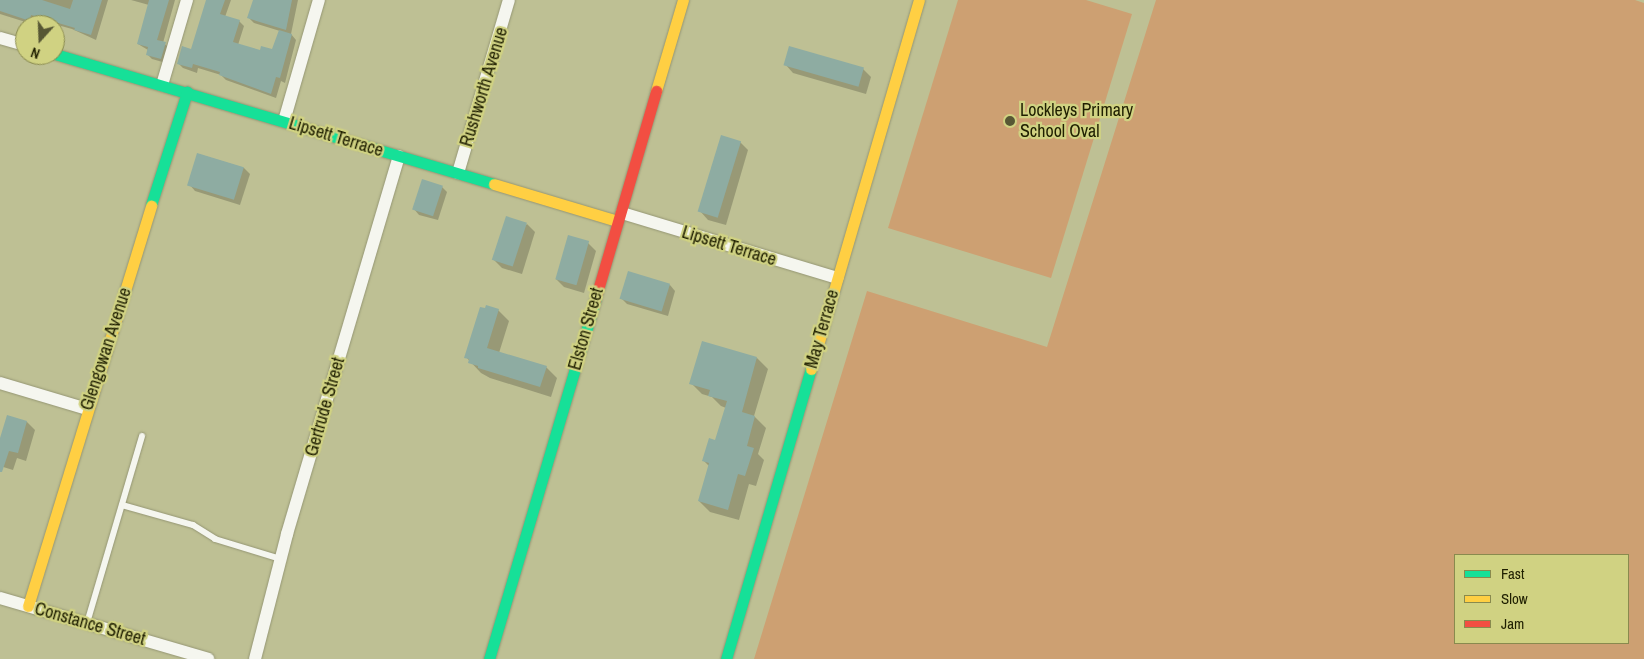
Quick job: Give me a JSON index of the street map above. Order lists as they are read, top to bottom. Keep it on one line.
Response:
{"streets":{"street":["Rushworth Avenue","Lipsett Terrace","Elston Street","May Terrace","Glengowan Avenue","Gertrude Street","Constance Street"]},"crossings":[["Rushworth Avenue","Lipsett Terrace"],["Lipsett Terrace","Elston Street"],["Lipsett Terrace","May Terrace"],["Lipsett Terrace","Glengowan Avenue"],["Lipsett Terrace","Gertrude Street"],["Glengowan Avenue","Constance Street"]],"places":["Lockleys Primary School Oval"],"legend":["Fast","Slow","Jam"],"north":"bottom"}
